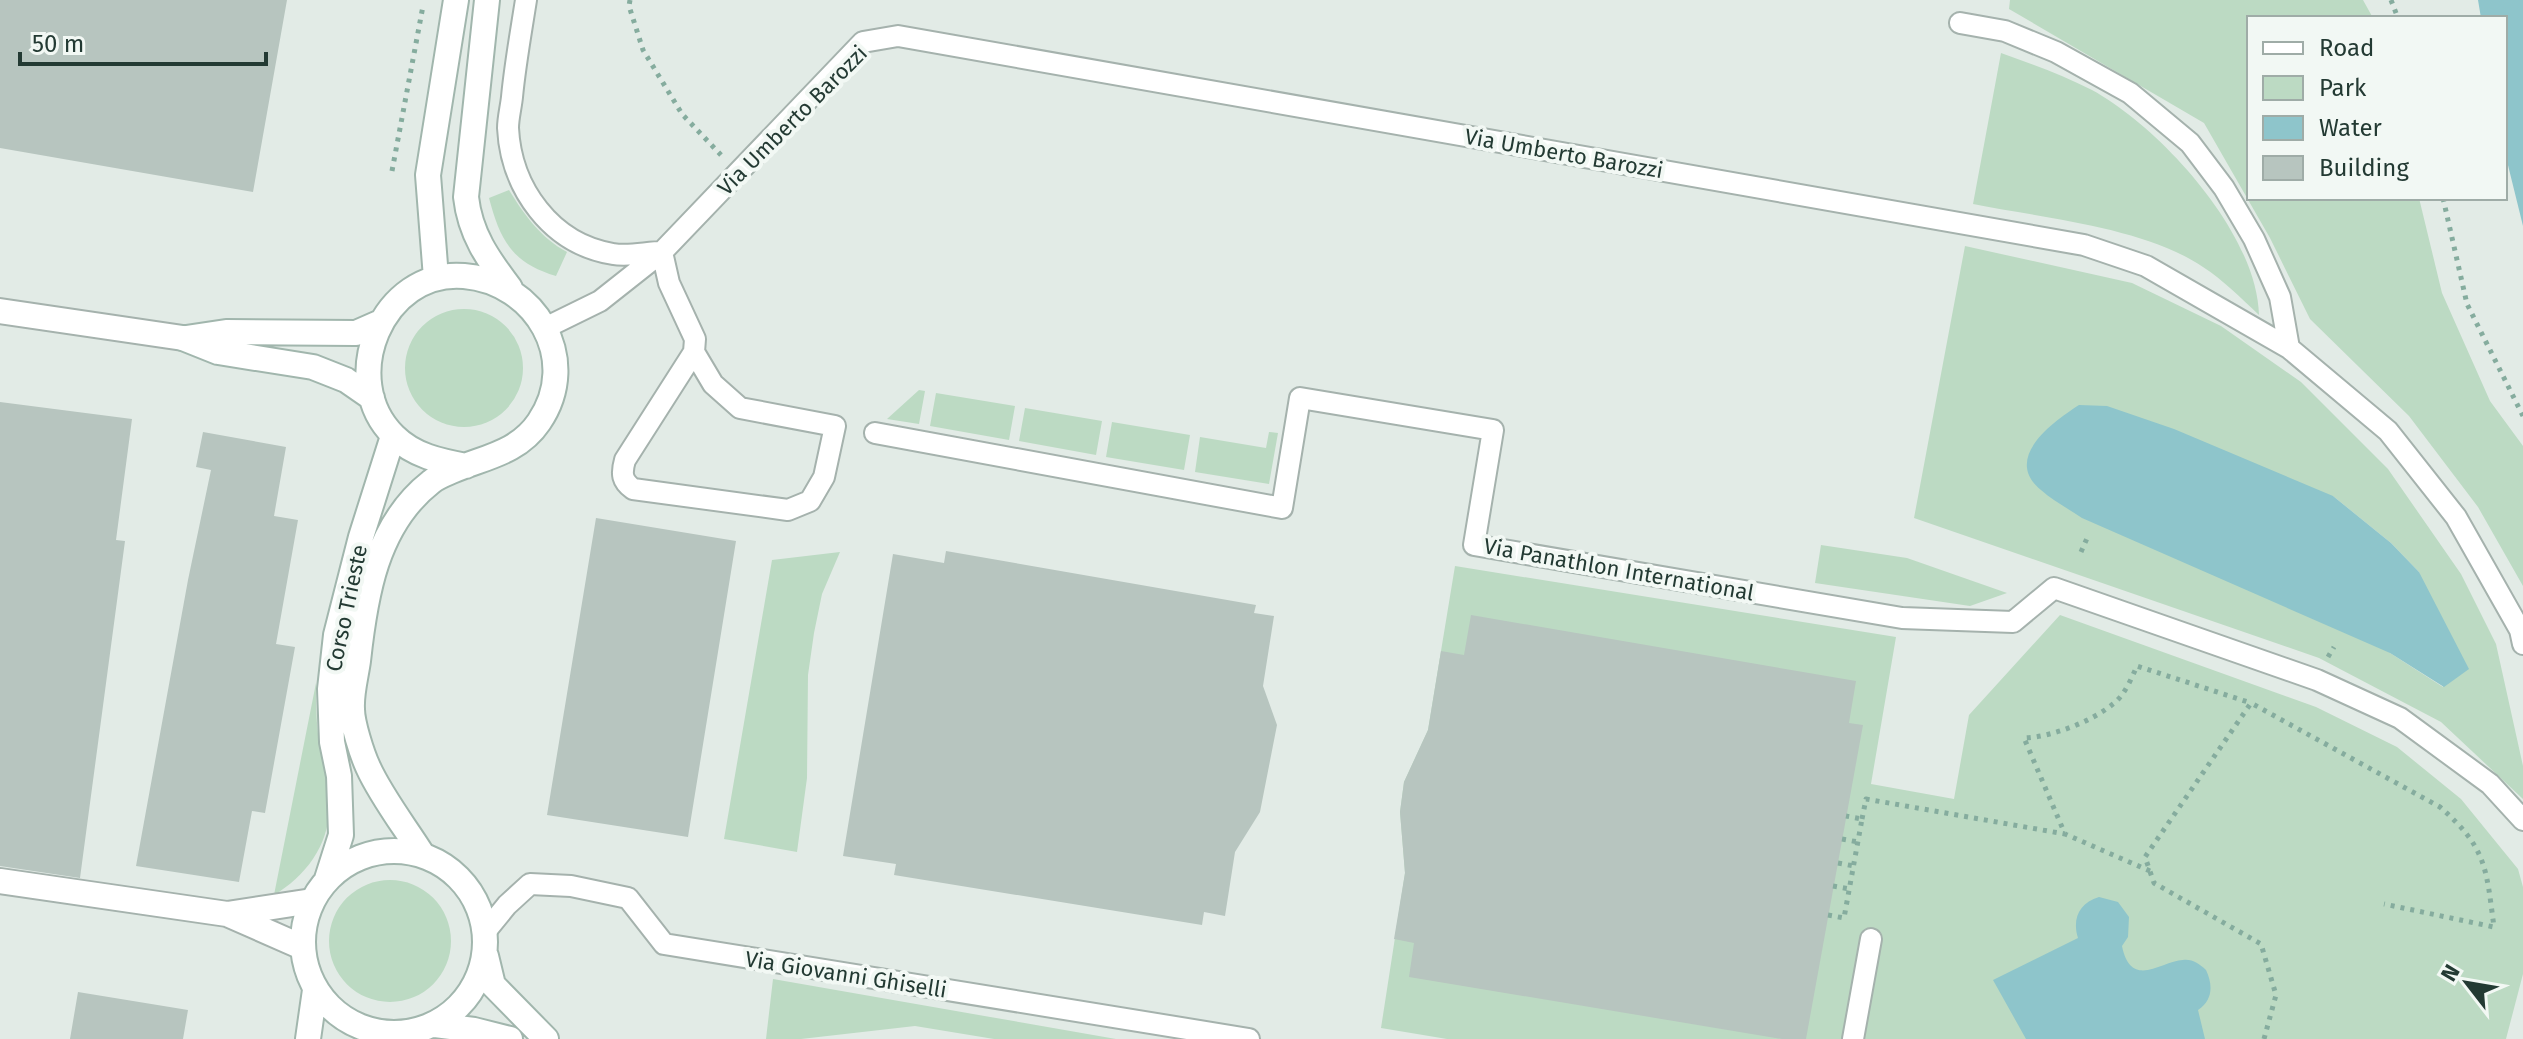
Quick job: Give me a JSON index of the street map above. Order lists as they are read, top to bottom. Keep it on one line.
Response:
{"streets":{"main road":["Corso Trieste"],"lane":["Via Umberto Barozzi","Via Panathlon International","Via Giovanni Ghiselli"]},"crossings":[["Via Umberto Barozzi","Corso Trieste"],["Corso Trieste","Via Giovanni Ghiselli"]],"legend":["Road","Park","Water","Building"],"scale_bar":"50 m","north":"top left"}
